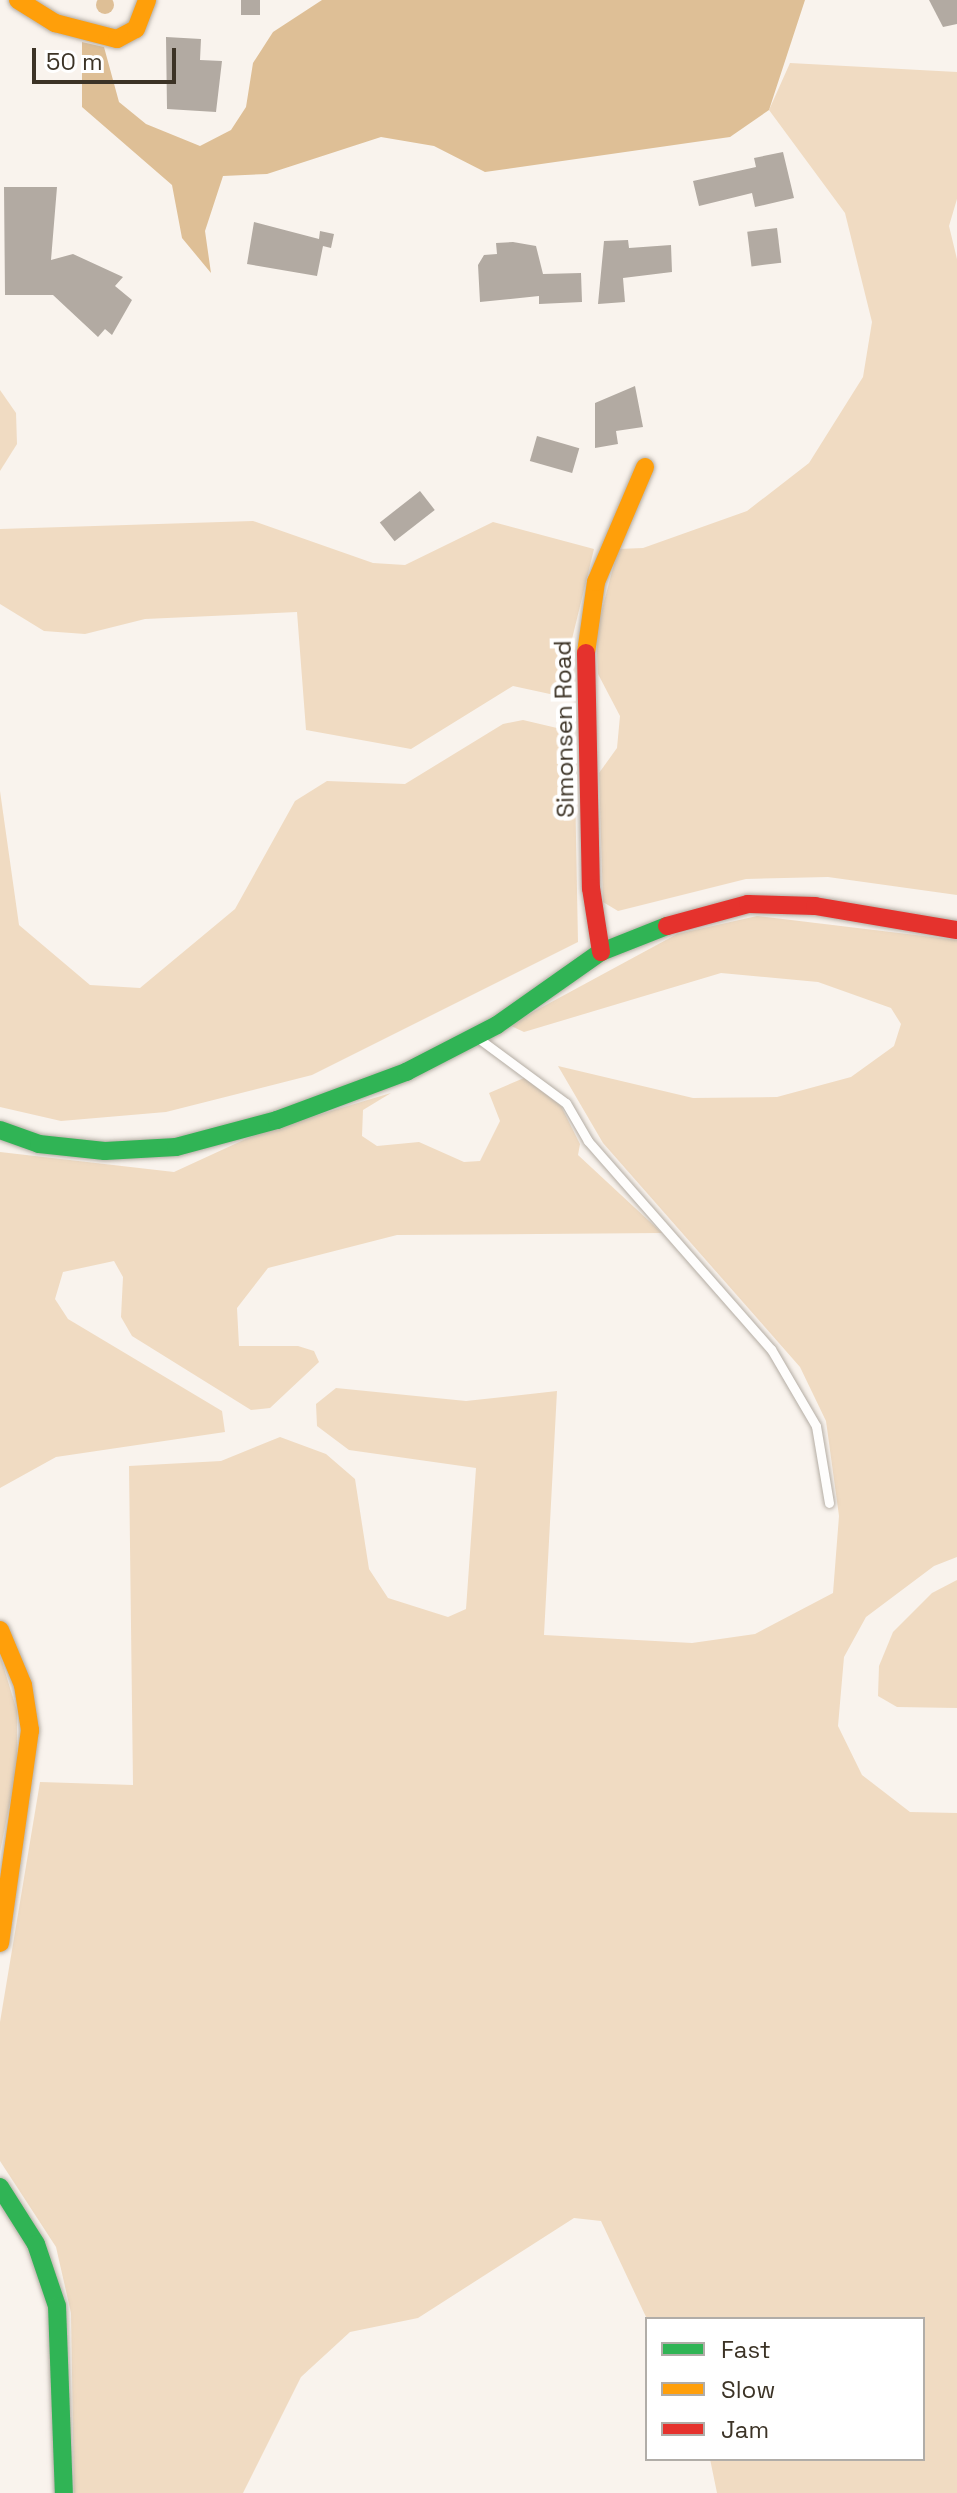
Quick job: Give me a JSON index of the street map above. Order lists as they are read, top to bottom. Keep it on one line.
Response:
{"streets":{"street":["Simonsen Road"]},"legend":["Fast","Slow","Jam"],"scale_bar":"50 m"}
